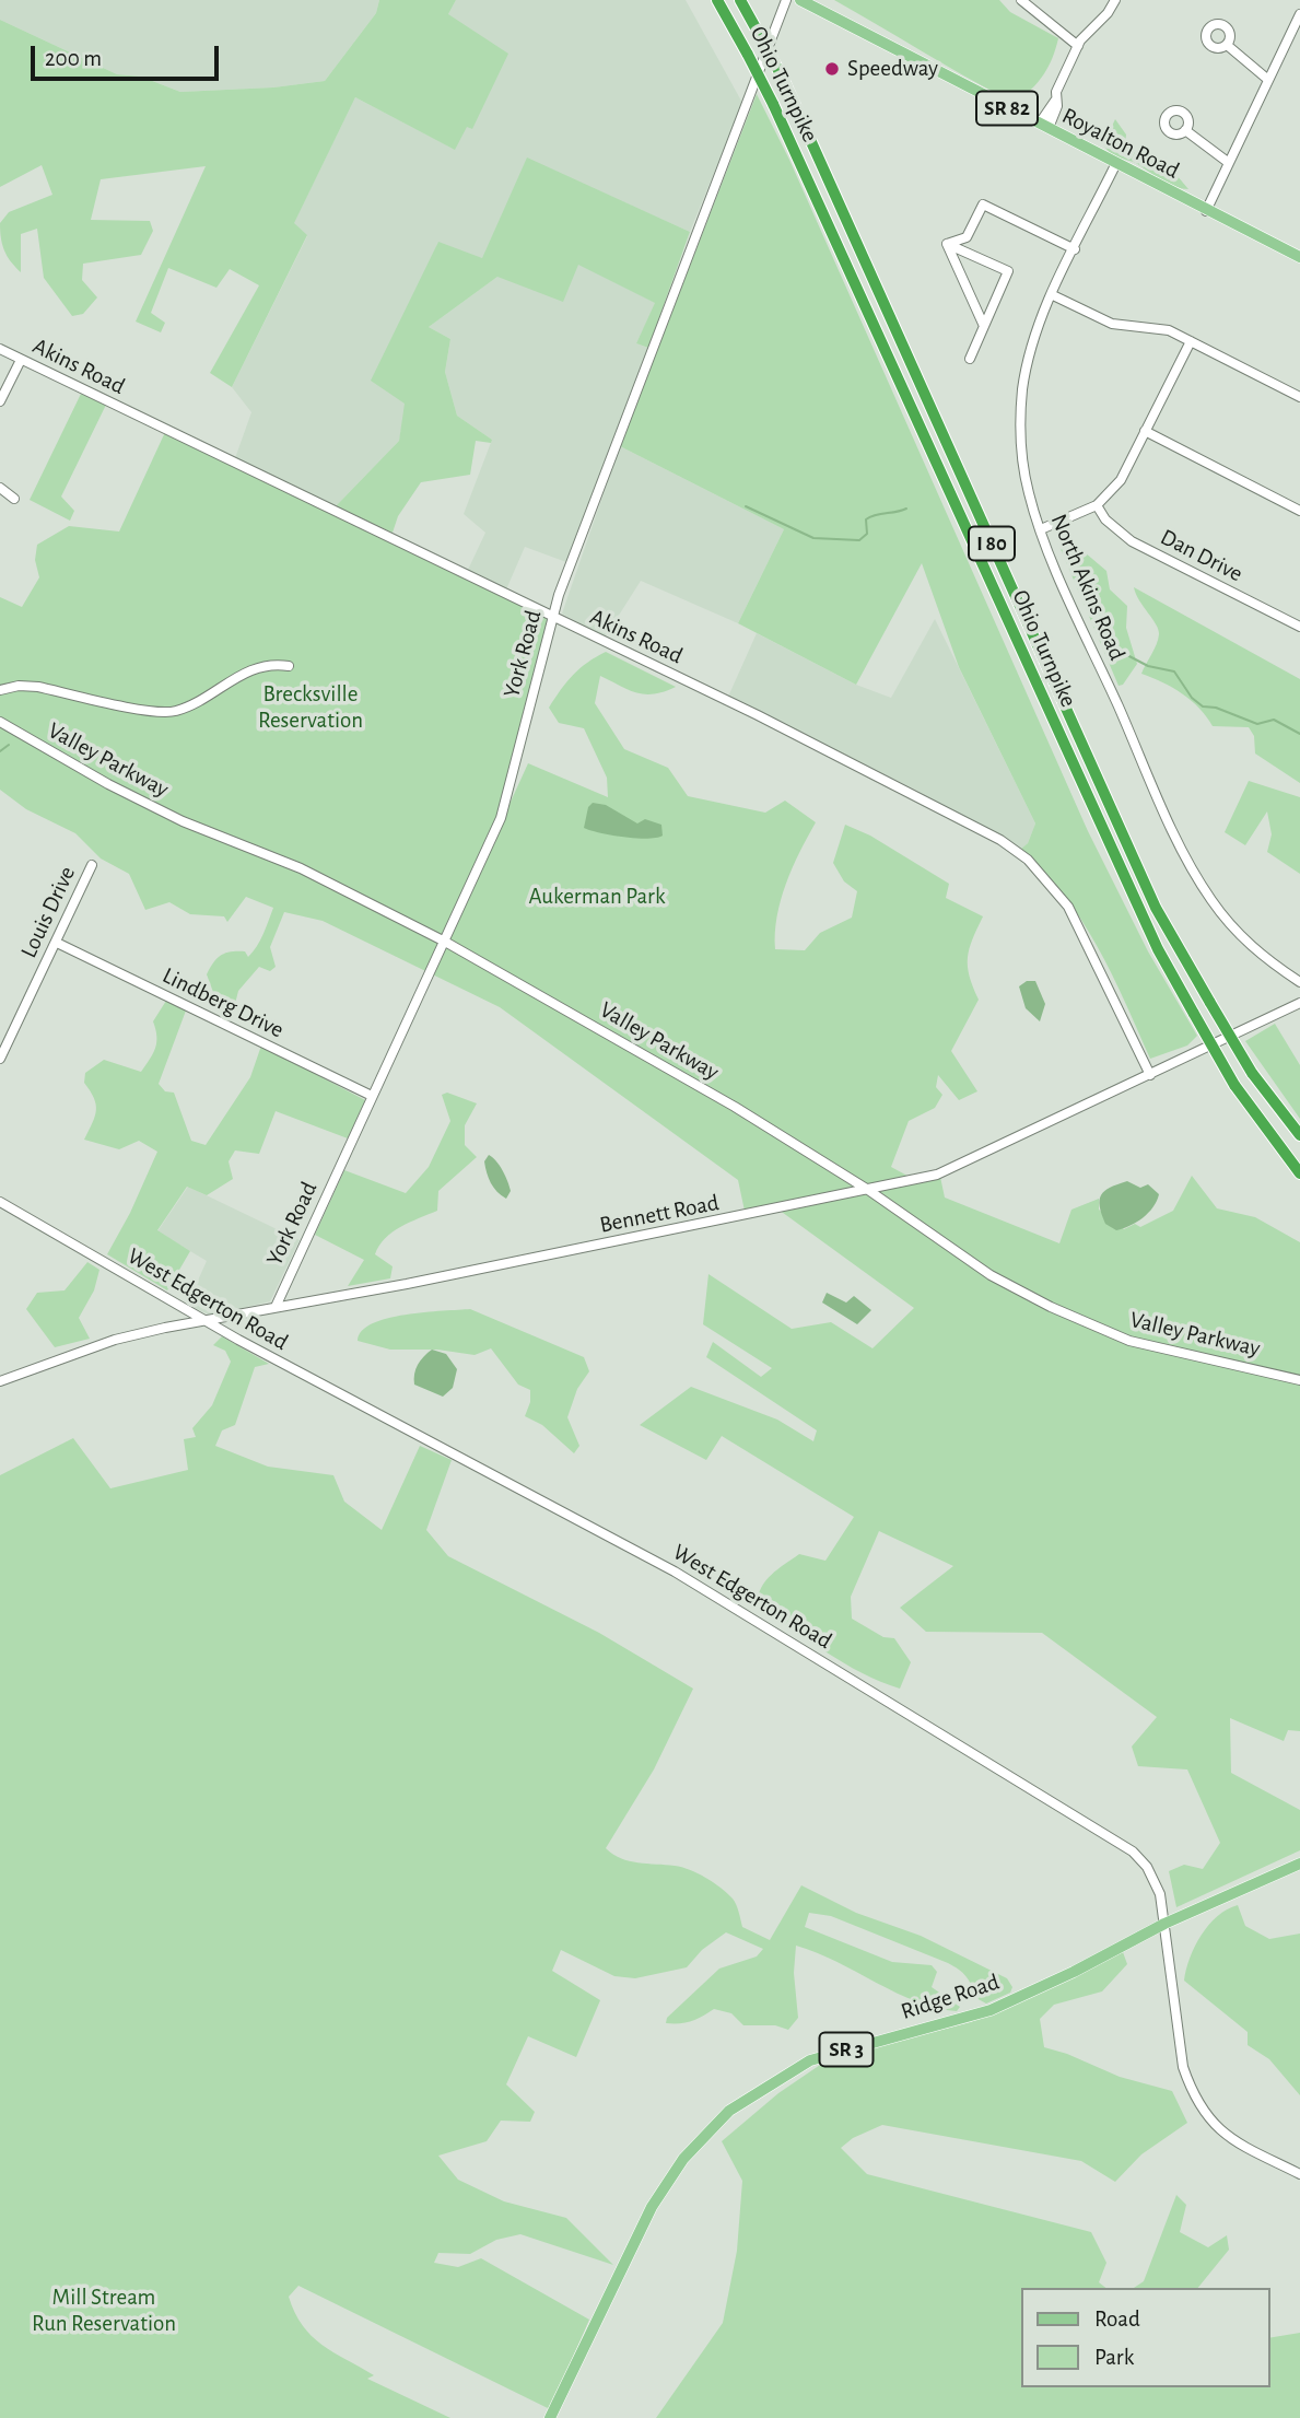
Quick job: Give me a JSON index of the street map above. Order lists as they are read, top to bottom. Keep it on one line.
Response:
{"streets":{"highway":["Ohio Turnpike","I 80"],"main road":["SR 82","Royalton Road","Ridge Road","SR 3"],"street":["Akins Road","Dan Drive","North Akins Road","York Road","Valley Parkway","Louis Drive","Lindberg Drive","Bennett Road","West Edgerton Road"]},"crossings":[["Royalton Road","North Akins Road"],["Akins Road","York Road"],["Akins Road","Bennett Road"],["York Road","Valley Parkway"],["York Road","Lindberg Drive"],["York Road","Bennett Road"],["Valley Parkway","Bennett Road"],["Louis Drive","Lindberg Drive"],["Bennett Road","West Edgerton Road"],["West Edgerton Road","Ridge Road"]],"parks":["Brecksville Reservation","Aukerman Park","Mill Stream Run Reservation"],"places":["Speedway"],"legend":["Road","Park"],"scale_bar":"200 m"}
